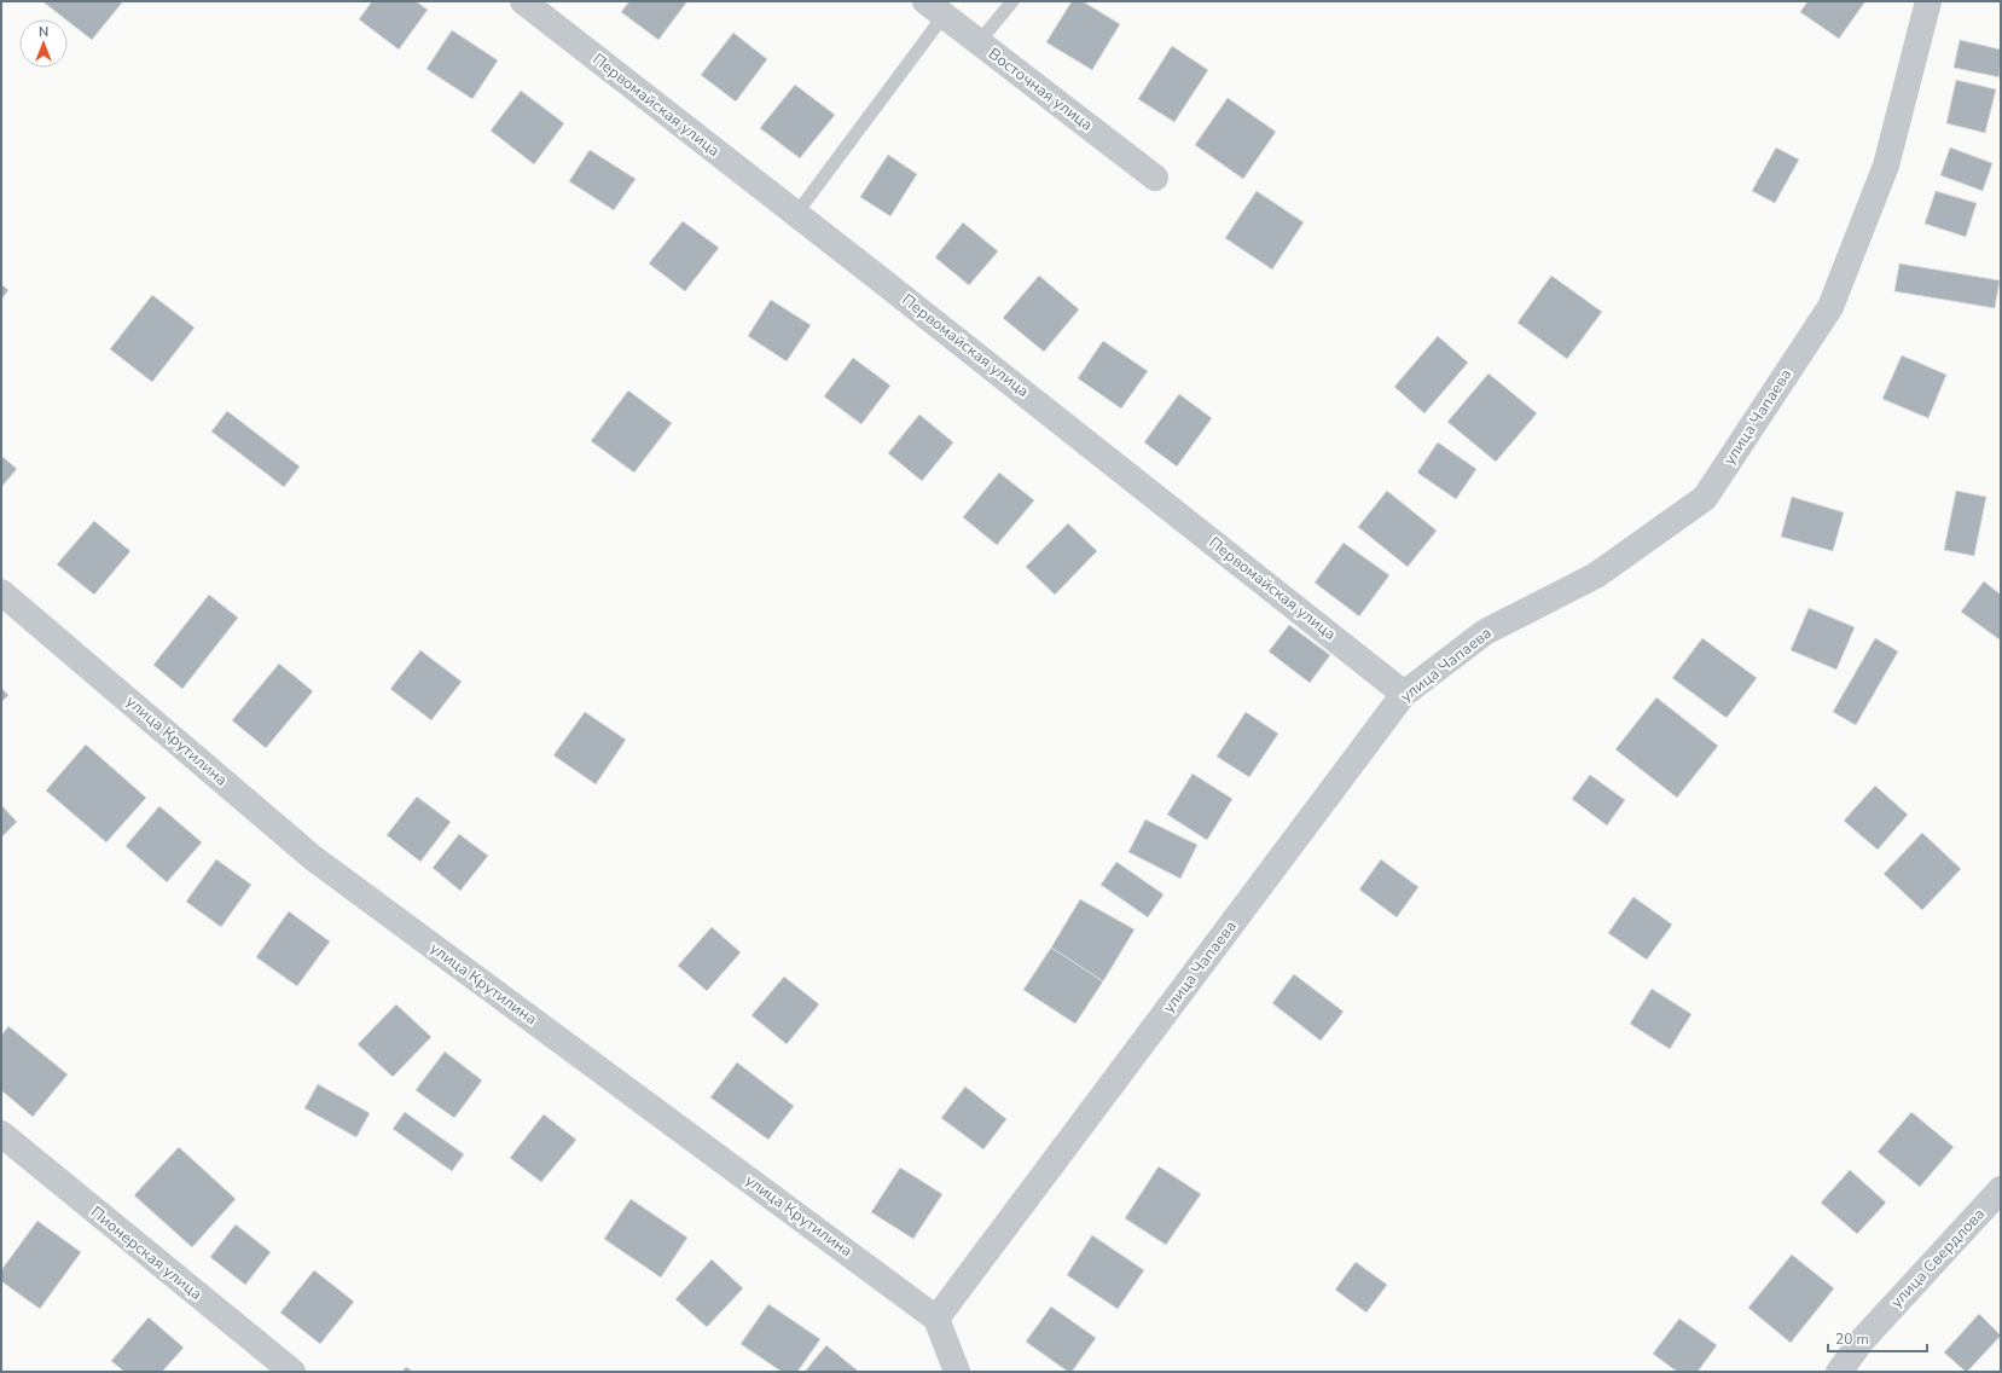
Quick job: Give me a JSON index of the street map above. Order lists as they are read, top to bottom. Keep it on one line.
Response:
{"streets":{"street":["Восточная улица","Первомайская улица","улица Чапаева","улица Крутилина","Пионерская улица","улица Свердлова"]},"crossings":[["Первомайская улица","улица Чапаева"],["улица Чапаева","улица Крутилина"]],"scale_bar":"20 m","north":"top"}
